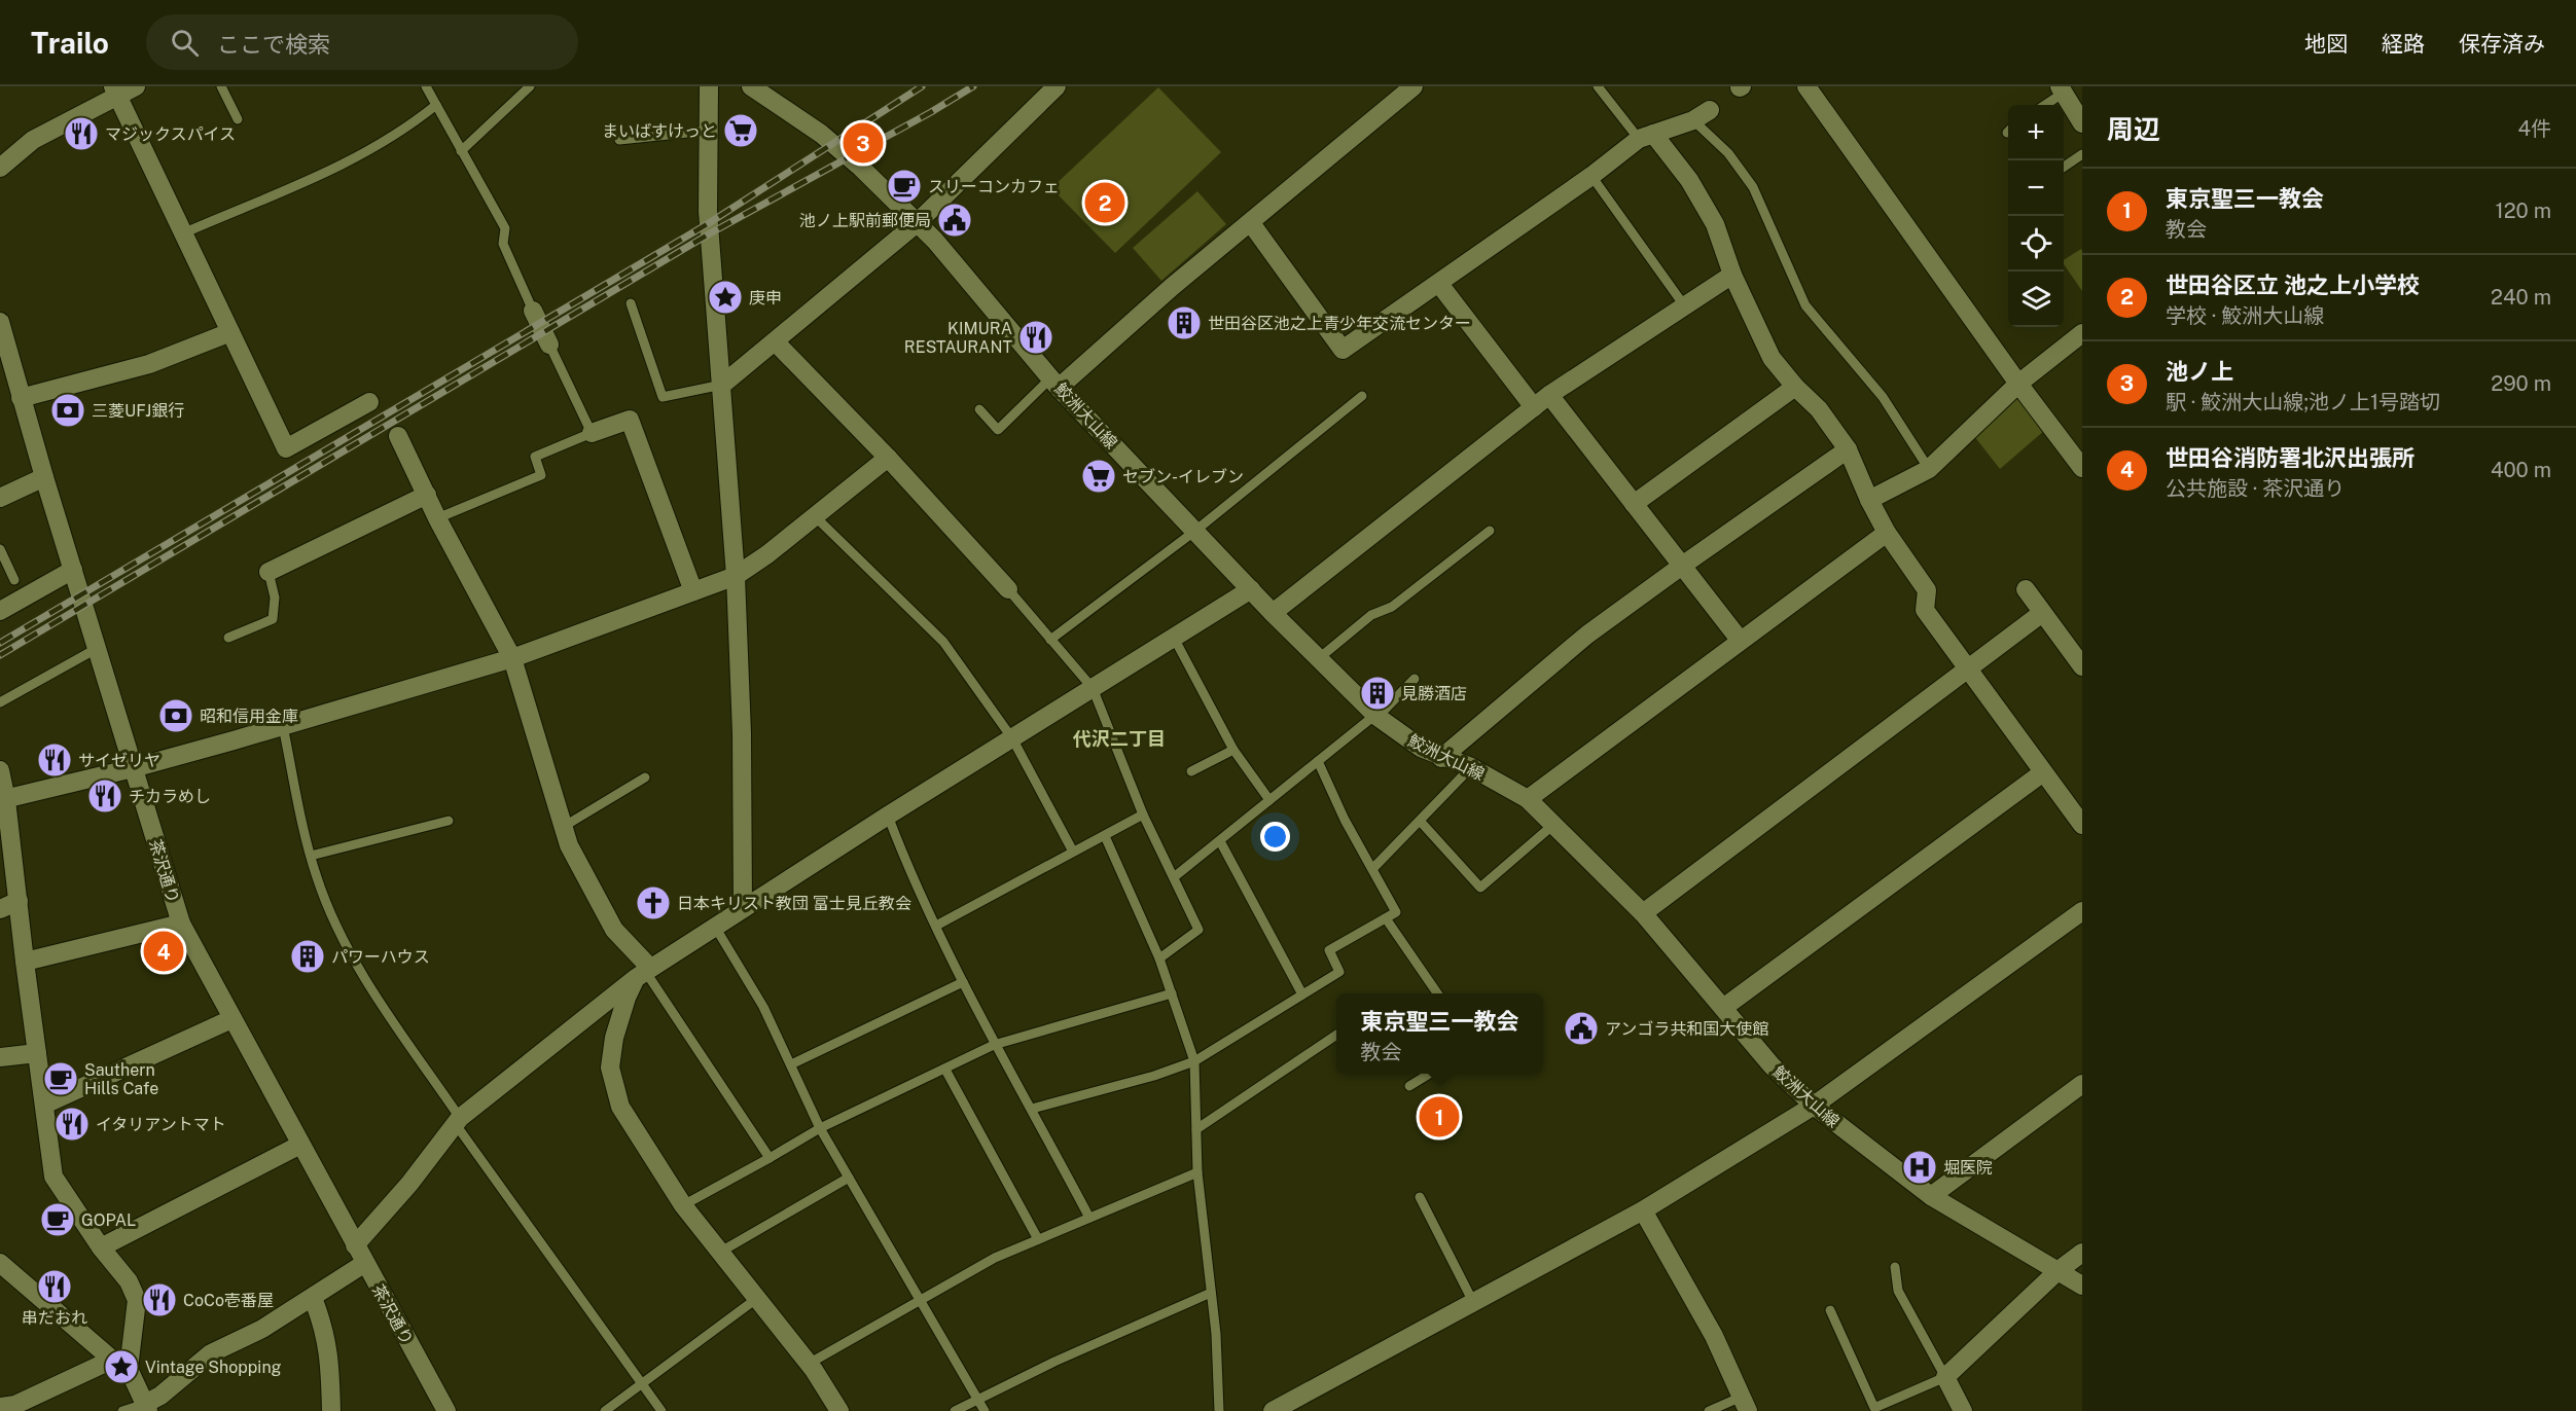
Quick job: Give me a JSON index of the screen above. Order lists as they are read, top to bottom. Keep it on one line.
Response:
{"streets":{"street":["鮫洲大山線","茶沢通り"]},"districts":["代沢二丁目"],"places":{"supermarket":["まいばすけっと","セブン-イレブン"],"restaurant":["マジックスパイス","KIMURA RESTAURANT","サイゼリヤ","チカラめし","イタリアントマト","串だおれ","CoCo壱番屋"],"cafe":["スリーコンカフェ","Sauthern Hills Cafe","GOPAL"],"public building":["池ノ上駅前郵便局","アンゴラ共和国大使館"],"place":["庚申","Vintage Shopping"],"building":["世田谷区池之上青少年交流センター","見勝酒店","パワーハウス"],"bank":["三菱UFJ銀行","昭和信用金庫"],"church":["日本キリスト教団 富士見丘教会"],"hospital":["堀医院"]},"page":{"header":"Trailo","search":"ここで検索","nav":["地図","経路","保存済み"],"heading":["周辺","4件"],"map_buttons":["+","−"],"pins":["3","2","4","1"],"list":[{"mark":"1","name":"東京聖三一教会","note":"教会","value":"120 m"},{"mark":"2","name":"世田谷区立 池之上小学校","note":"学校 · 鮫洲大山線","value":"240 m"},{"mark":"3","name":"池ノ上","note":"駅 · 鮫洲大山線;池ノ上1号踏切","value":"290 m"},{"mark":"4","name":"世田谷消防署北沢出張所","note":"公共施設 · 茶沢通り","value":"400 m"}],"popup":["東京聖三一教会","教会"]}}
